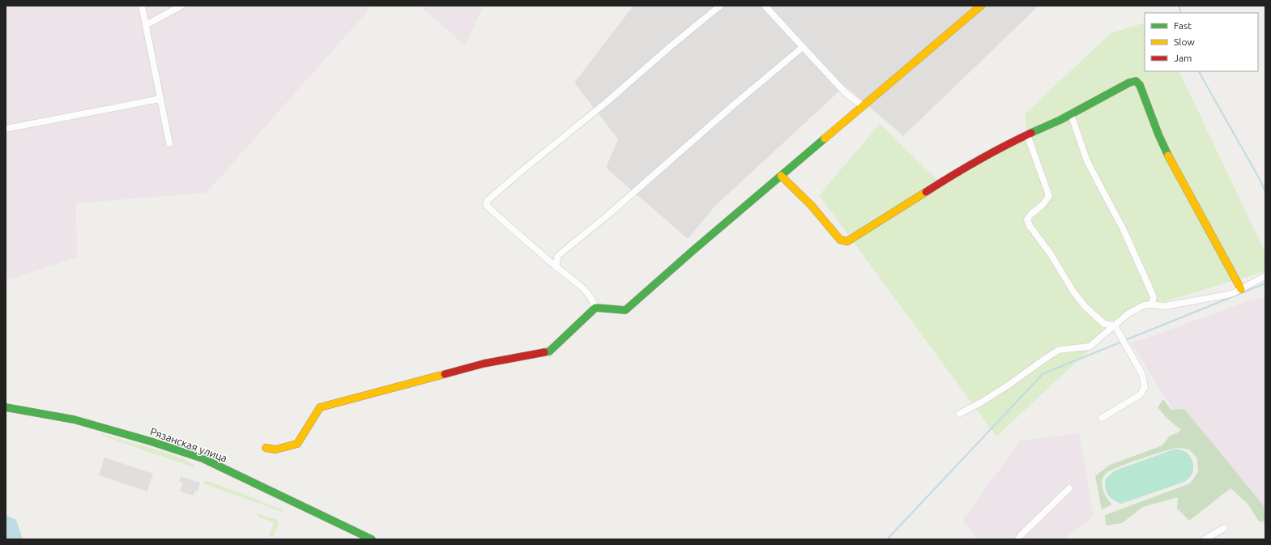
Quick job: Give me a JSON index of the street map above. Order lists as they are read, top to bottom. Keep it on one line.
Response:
{"streets":{"street":["Рязанская улица"]},"legend":["Fast","Slow","Jam"]}
